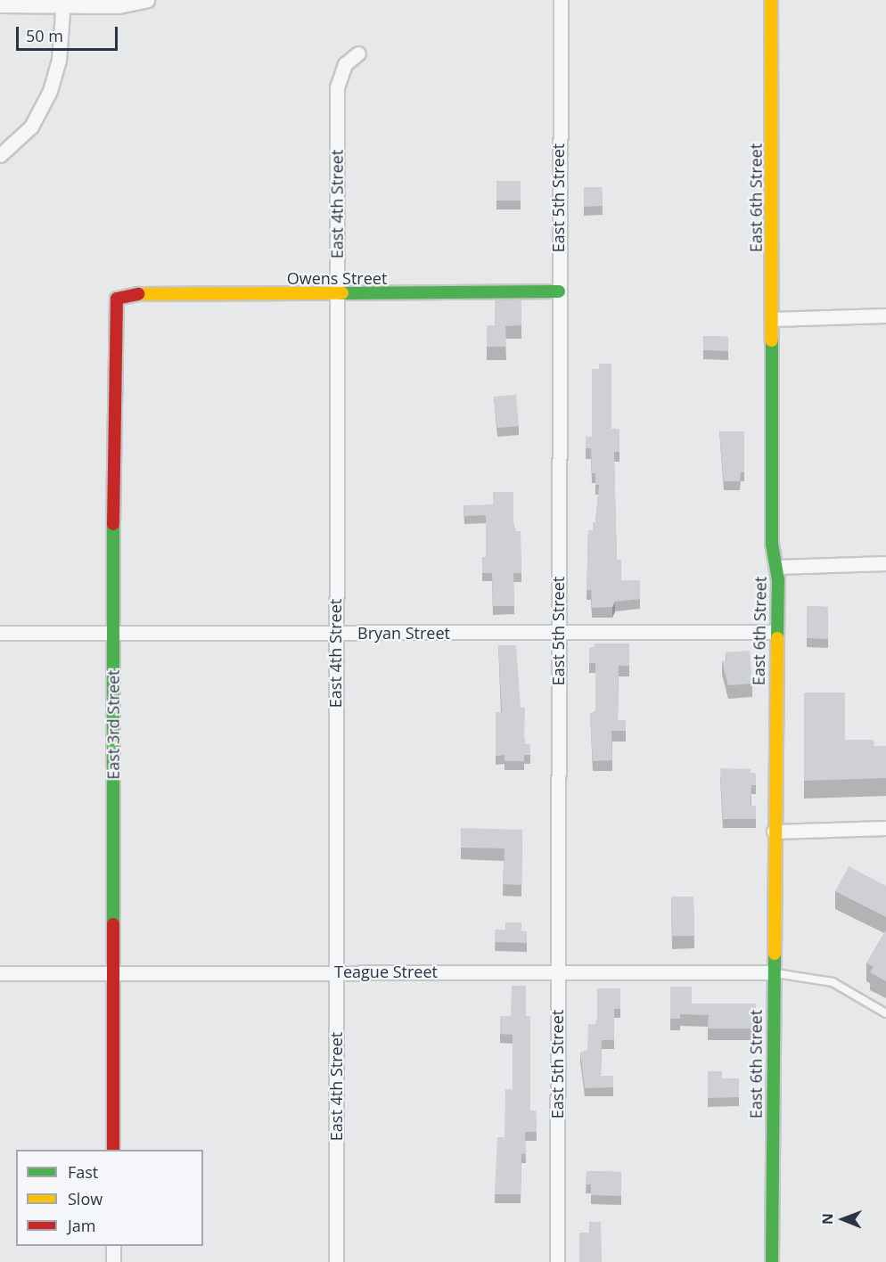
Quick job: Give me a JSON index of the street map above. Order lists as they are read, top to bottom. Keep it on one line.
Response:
{"streets":{"street":["East 5th Street","East 6th Street","East 4th Street","Owens Street","Bryan Street","East 3rd Street","Teague Street"]},"crossings":[["East 5th Street","Owens Street"],["East 5th Street","Bryan Street"],["East 5th Street","Teague Street"],["East 6th Street","Bryan Street"],["East 6th Street","Teague Street"],["East 4th Street","Owens Street"],["East 4th Street","Bryan Street"],["East 4th Street","Teague Street"],["Owens Street","East 3rd Street"],["Bryan Street","East 3rd Street"],["East 3rd Street","Teague Street"]],"legend":["Fast","Slow","Jam"],"scale_bar":"50 m","north":"left"}
